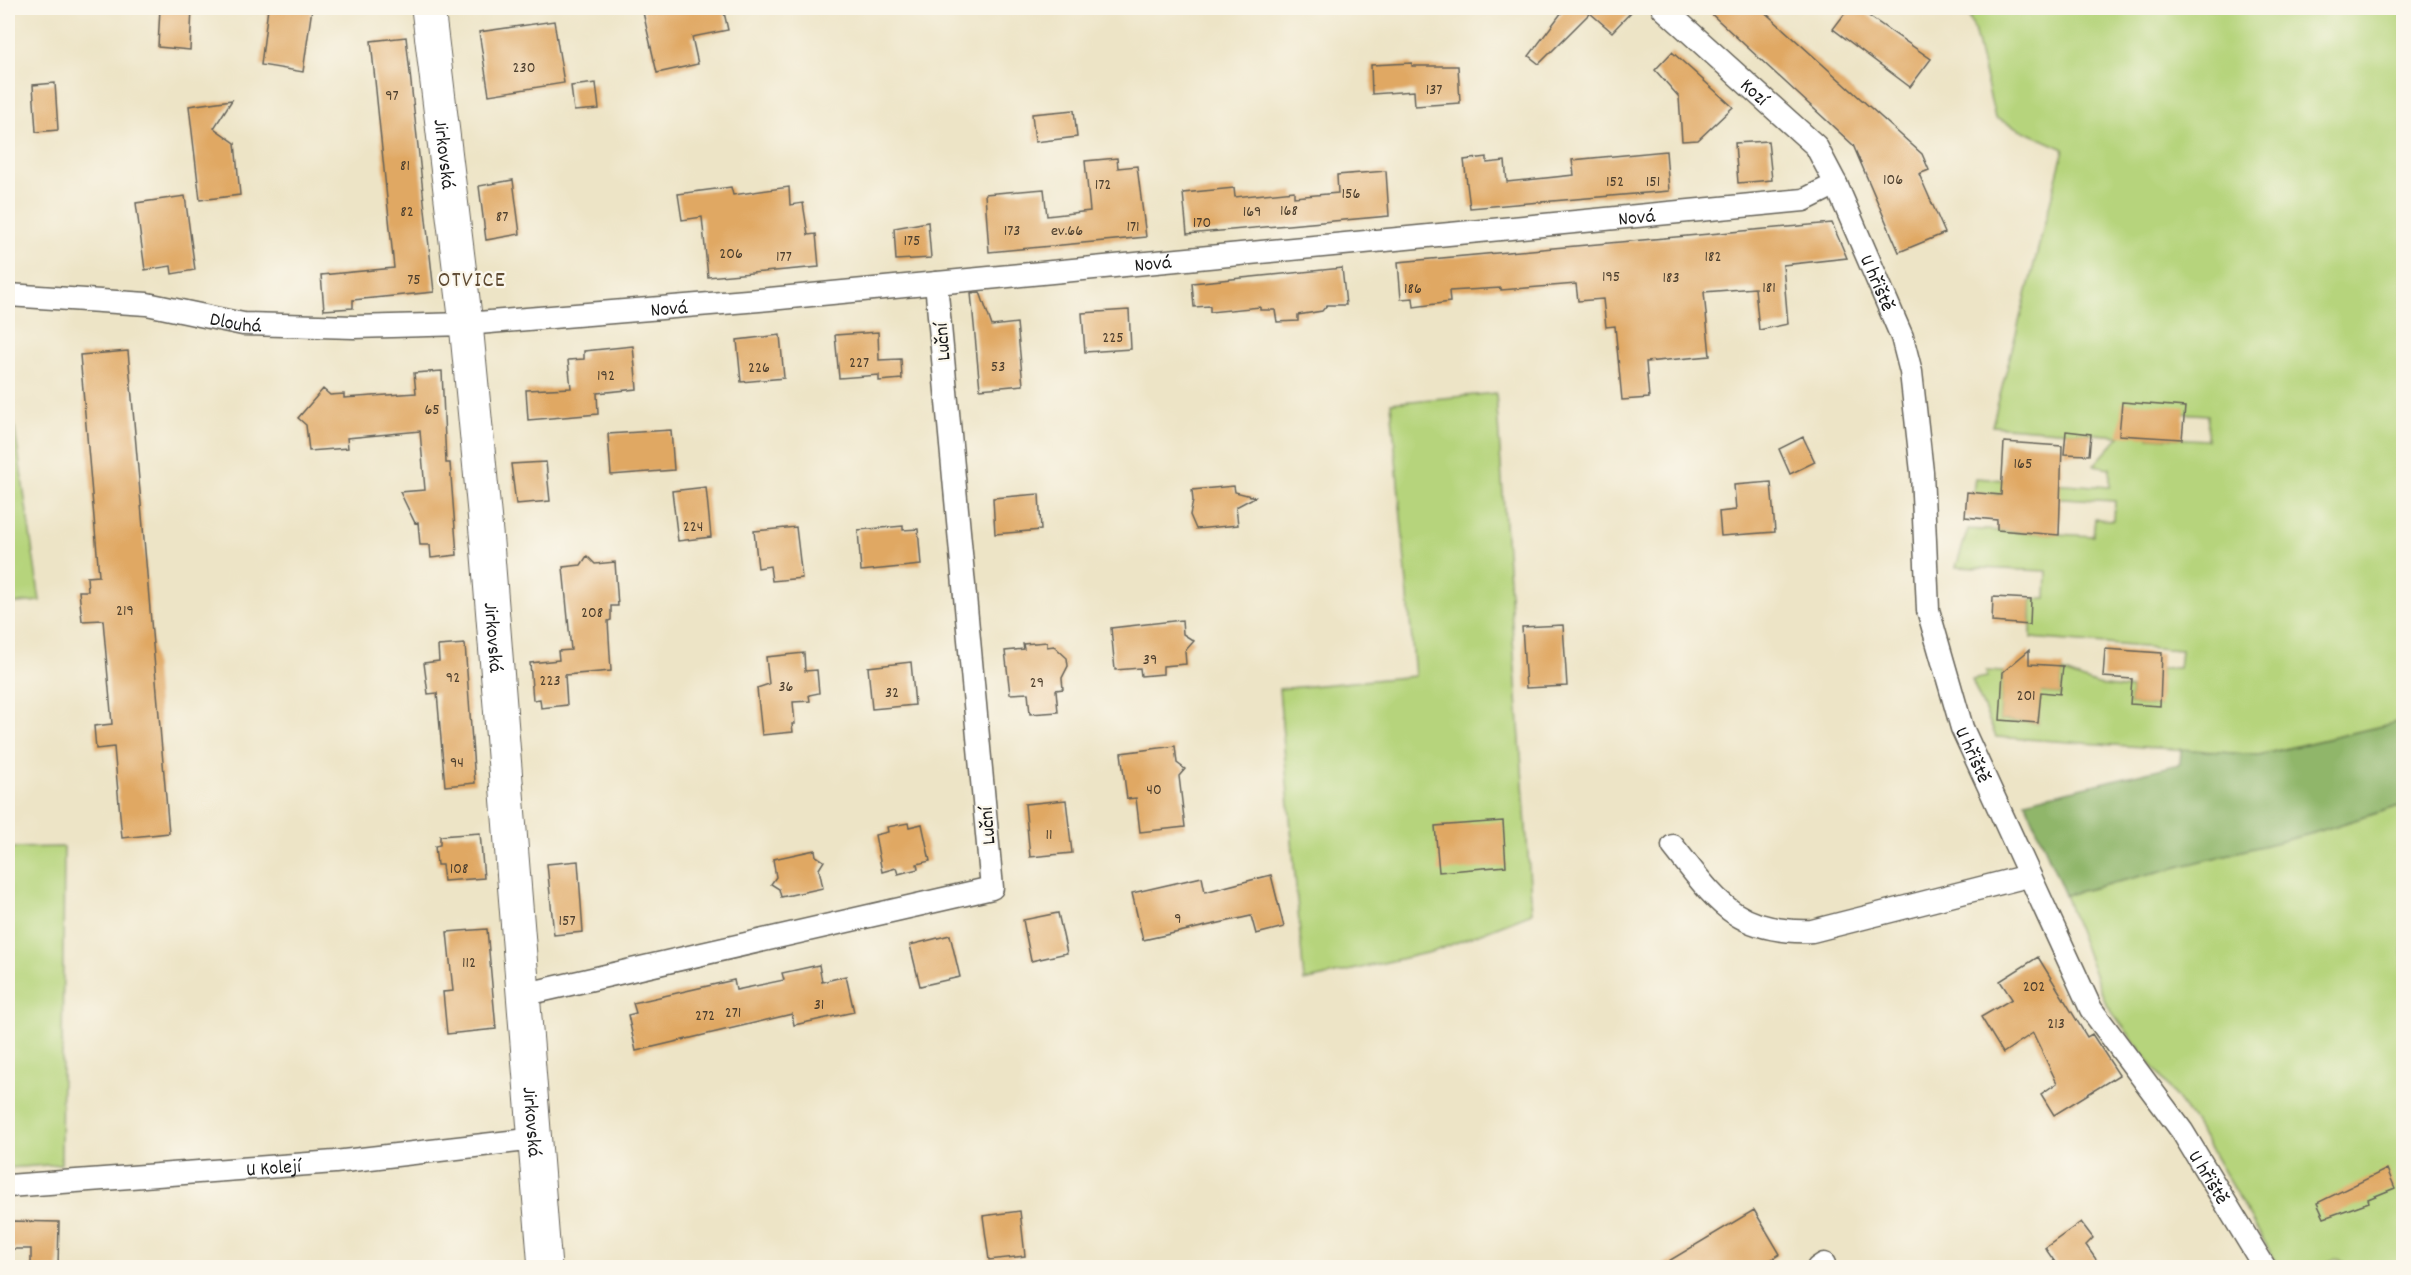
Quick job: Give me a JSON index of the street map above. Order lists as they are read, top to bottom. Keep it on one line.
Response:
{"streets":{"main road":["Jirkovská"],"street":["Kozí","Nová","U hřiště","Dlouhá","Luční","U Kolejí"]},"crossings":[["Kozí","Nová"],["Kozí","U hřiště"],["Jirkovská","Nová"],["Jirkovská","Dlouhá"],["Jirkovská","Luční"],["Jirkovská","U Kolejí"],["Nová","U hřiště"],["Nová","Dlouhá"],["Nová","Luční"]],"districts":["OTVICE"],"house_numbers":["230","137","97","81","106","152","151","172","156","168","82","169","87","170","171","173","ev.66","175","206","177","182","195","183","75","181","186","225","227","53","226","192","65","165","224","219","208","39","92","223","29","36","32","201","94","40","11","108","9","157","112","202","31","271","272","213"]}
